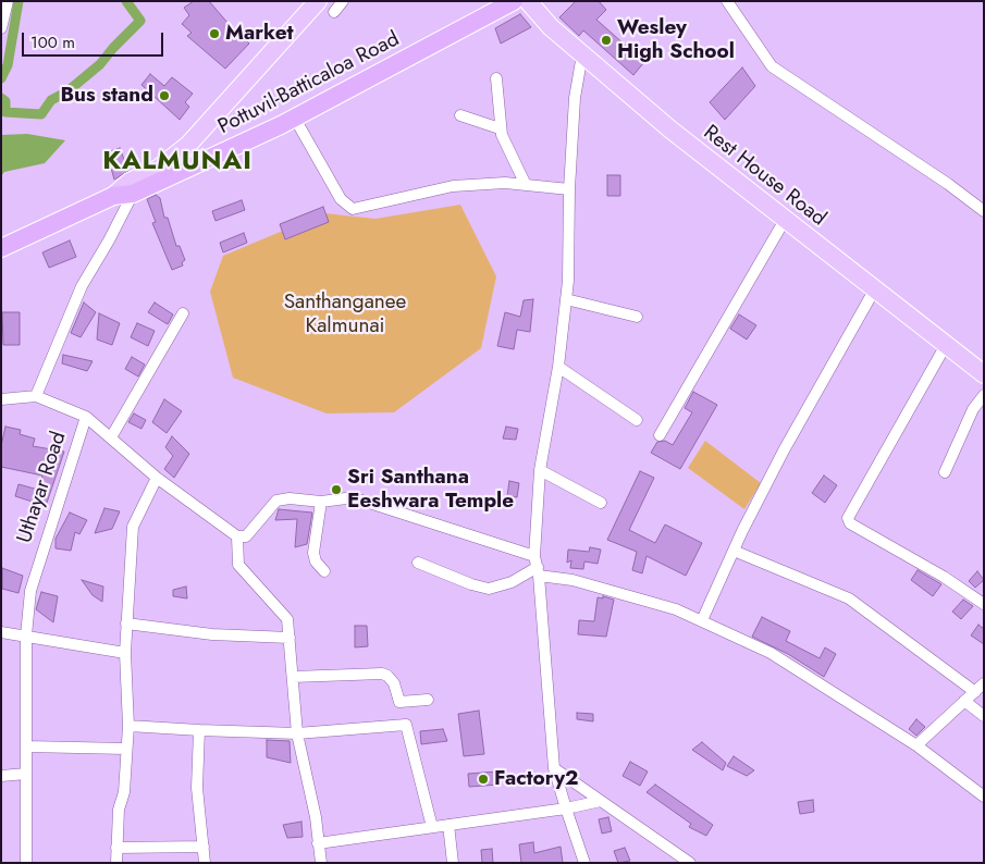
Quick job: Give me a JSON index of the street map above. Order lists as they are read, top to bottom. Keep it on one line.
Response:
{"streets":{"highway":["Pottuvil-Batticaloa Road"],"main road":["Rest House Road"],"street":["Uthayar Road"]},"districts":["KALMUNAI"],"parks":["Santhanganee Kalmunai"],"places":["Market","Wesley High School","Bus stand","Sri Santhana Eeshwara Temple","Factory2"],"scale_bar":"100 m"}
